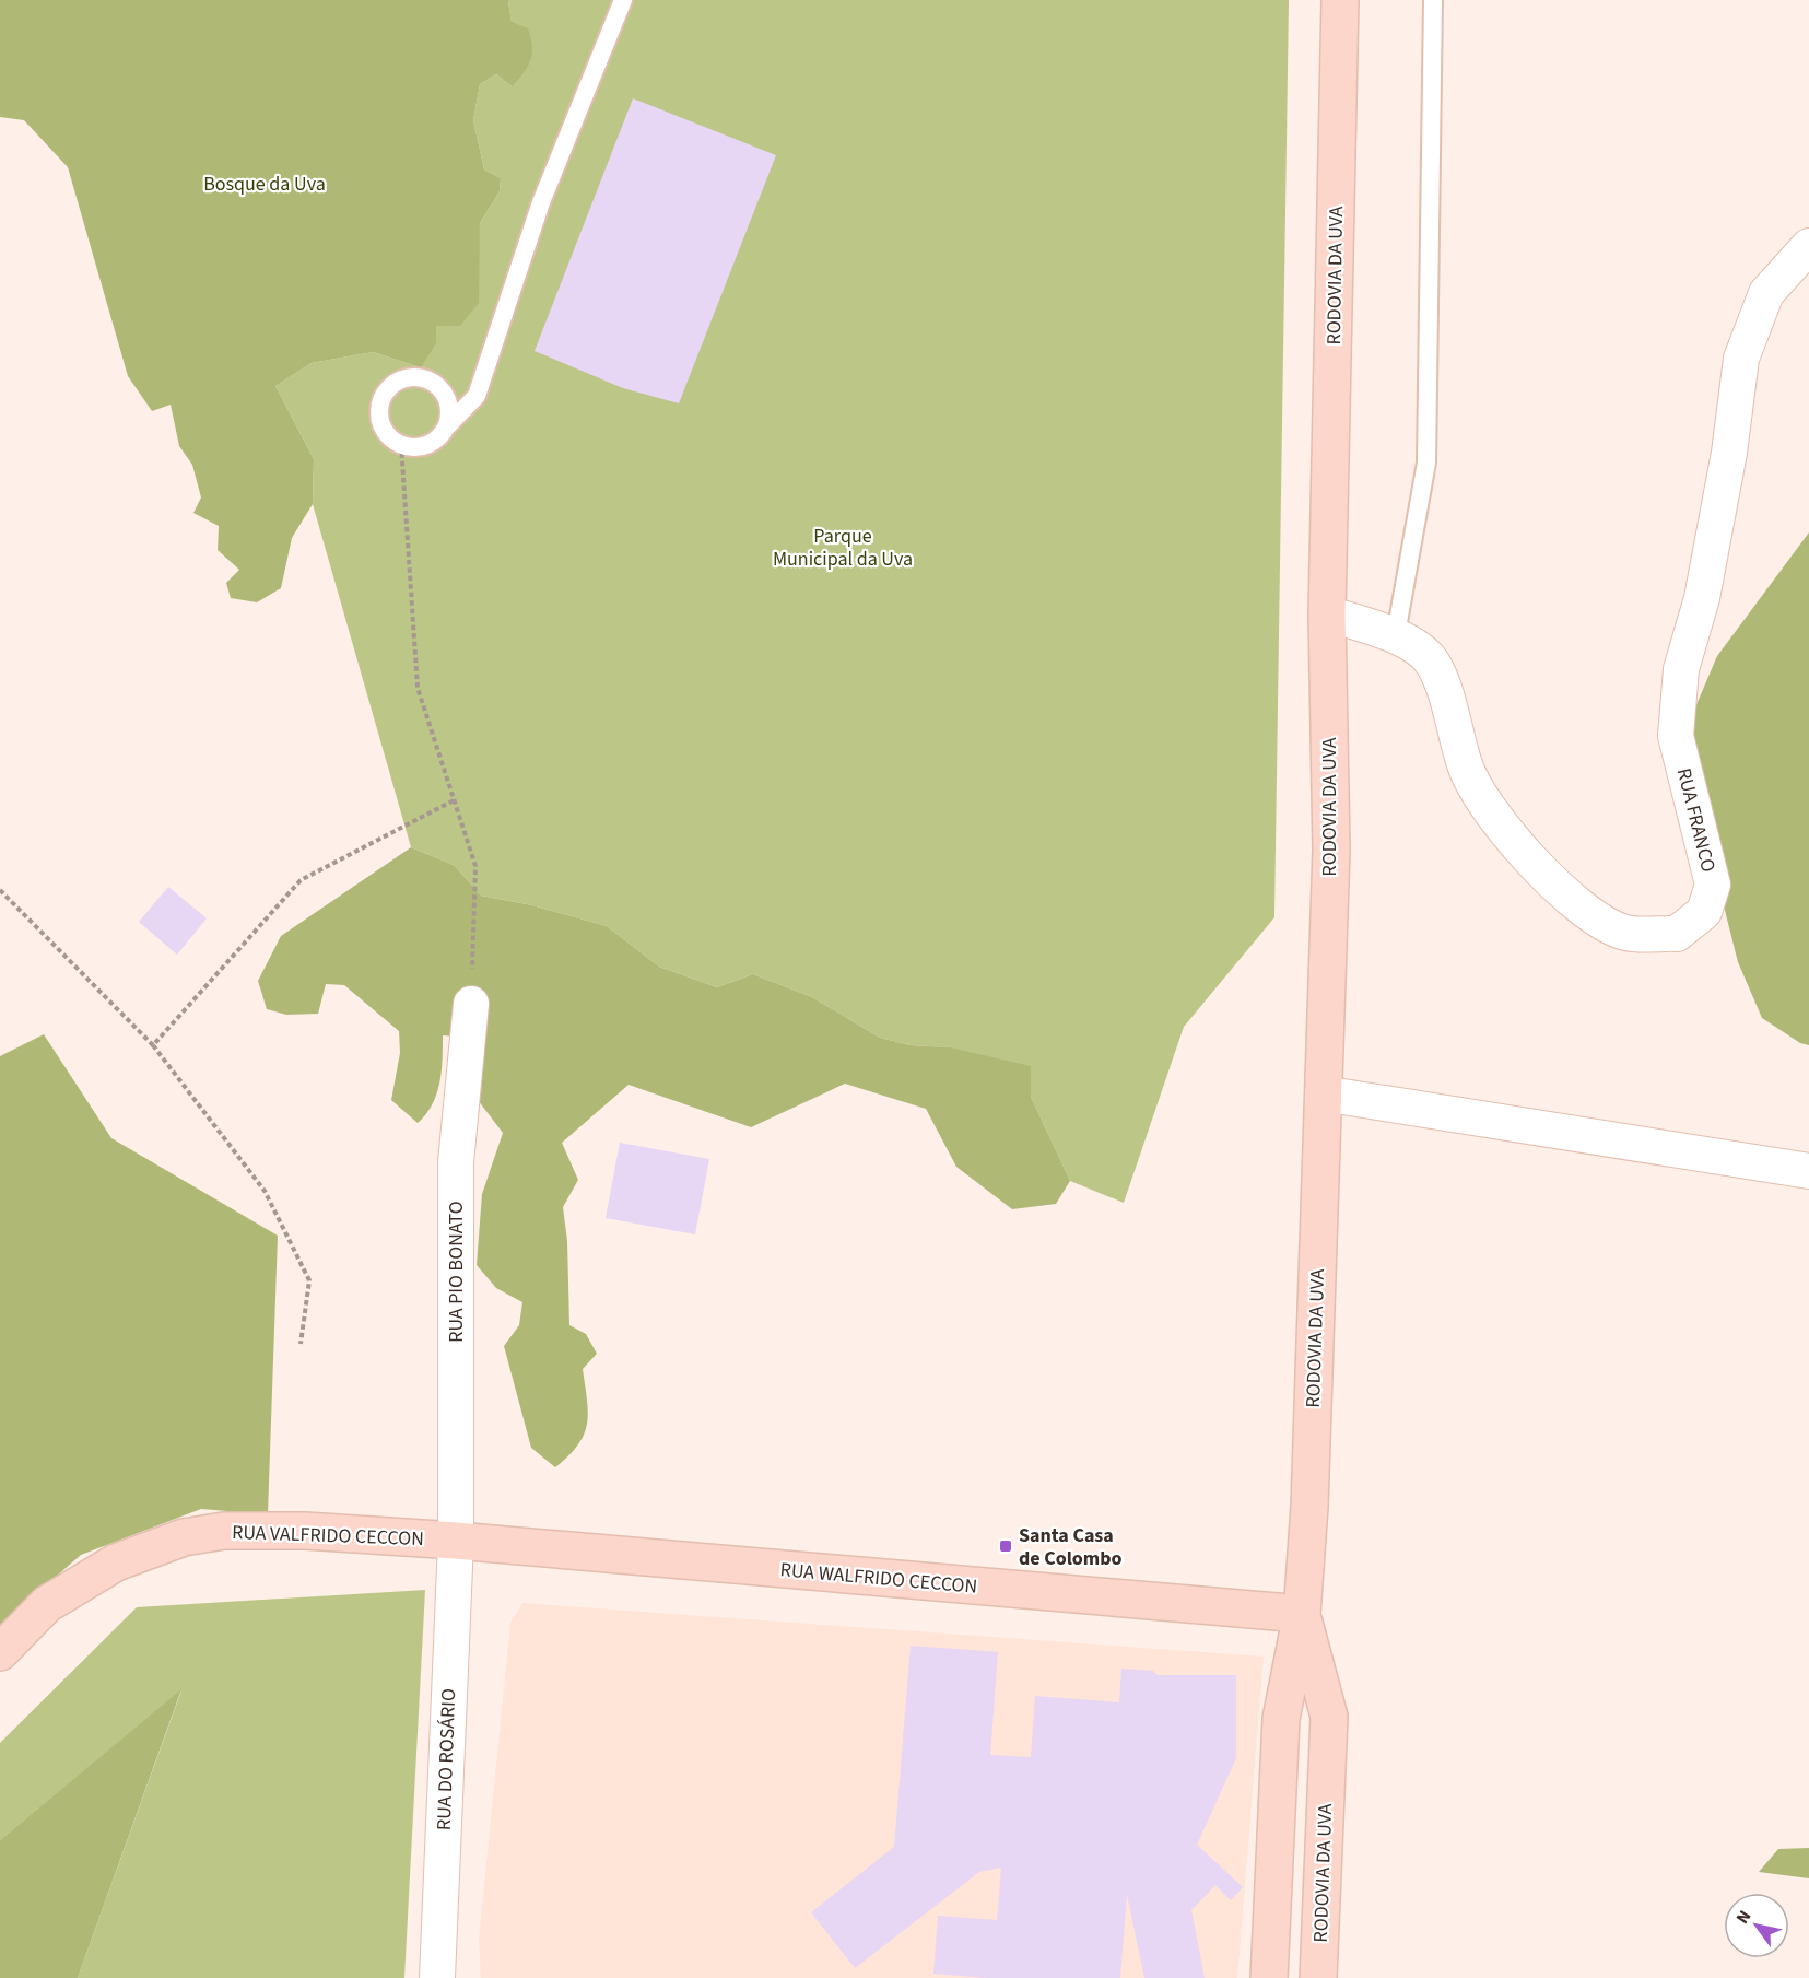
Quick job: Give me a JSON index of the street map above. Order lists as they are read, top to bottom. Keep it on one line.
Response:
{"streets":{"street":["RODOVIA DA UVA","RUA FRANCO","RUA PIO BONATO","RUA VALFRIDO CECCON","RUA WALFRIDO CECCON","RUA DO ROSÁRIO"]},"crossings":[["RODOVIA DA UVA","RUA FRANCO"],["RODOVIA DA UVA","RUA WALFRIDO CECCON"],["RUA PIO BONATO","RUA VALFRIDO CECCON"],["RUA PIO BONATO","RUA WALFRIDO CECCON"],["RUA PIO BONATO","RUA DO ROSÁRIO"],["RUA VALFRIDO CECCON","RUA WALFRIDO CECCON"],["RUA VALFRIDO CECCON","RUA DO ROSÁRIO"],["RUA WALFRIDO CECCON","RUA DO ROSÁRIO"]],"parks":["Bosque da Uva","Parque Municipal da Uva"],"places":{"transit":["Santa Casa de Colombo"]},"north":"top left"}
